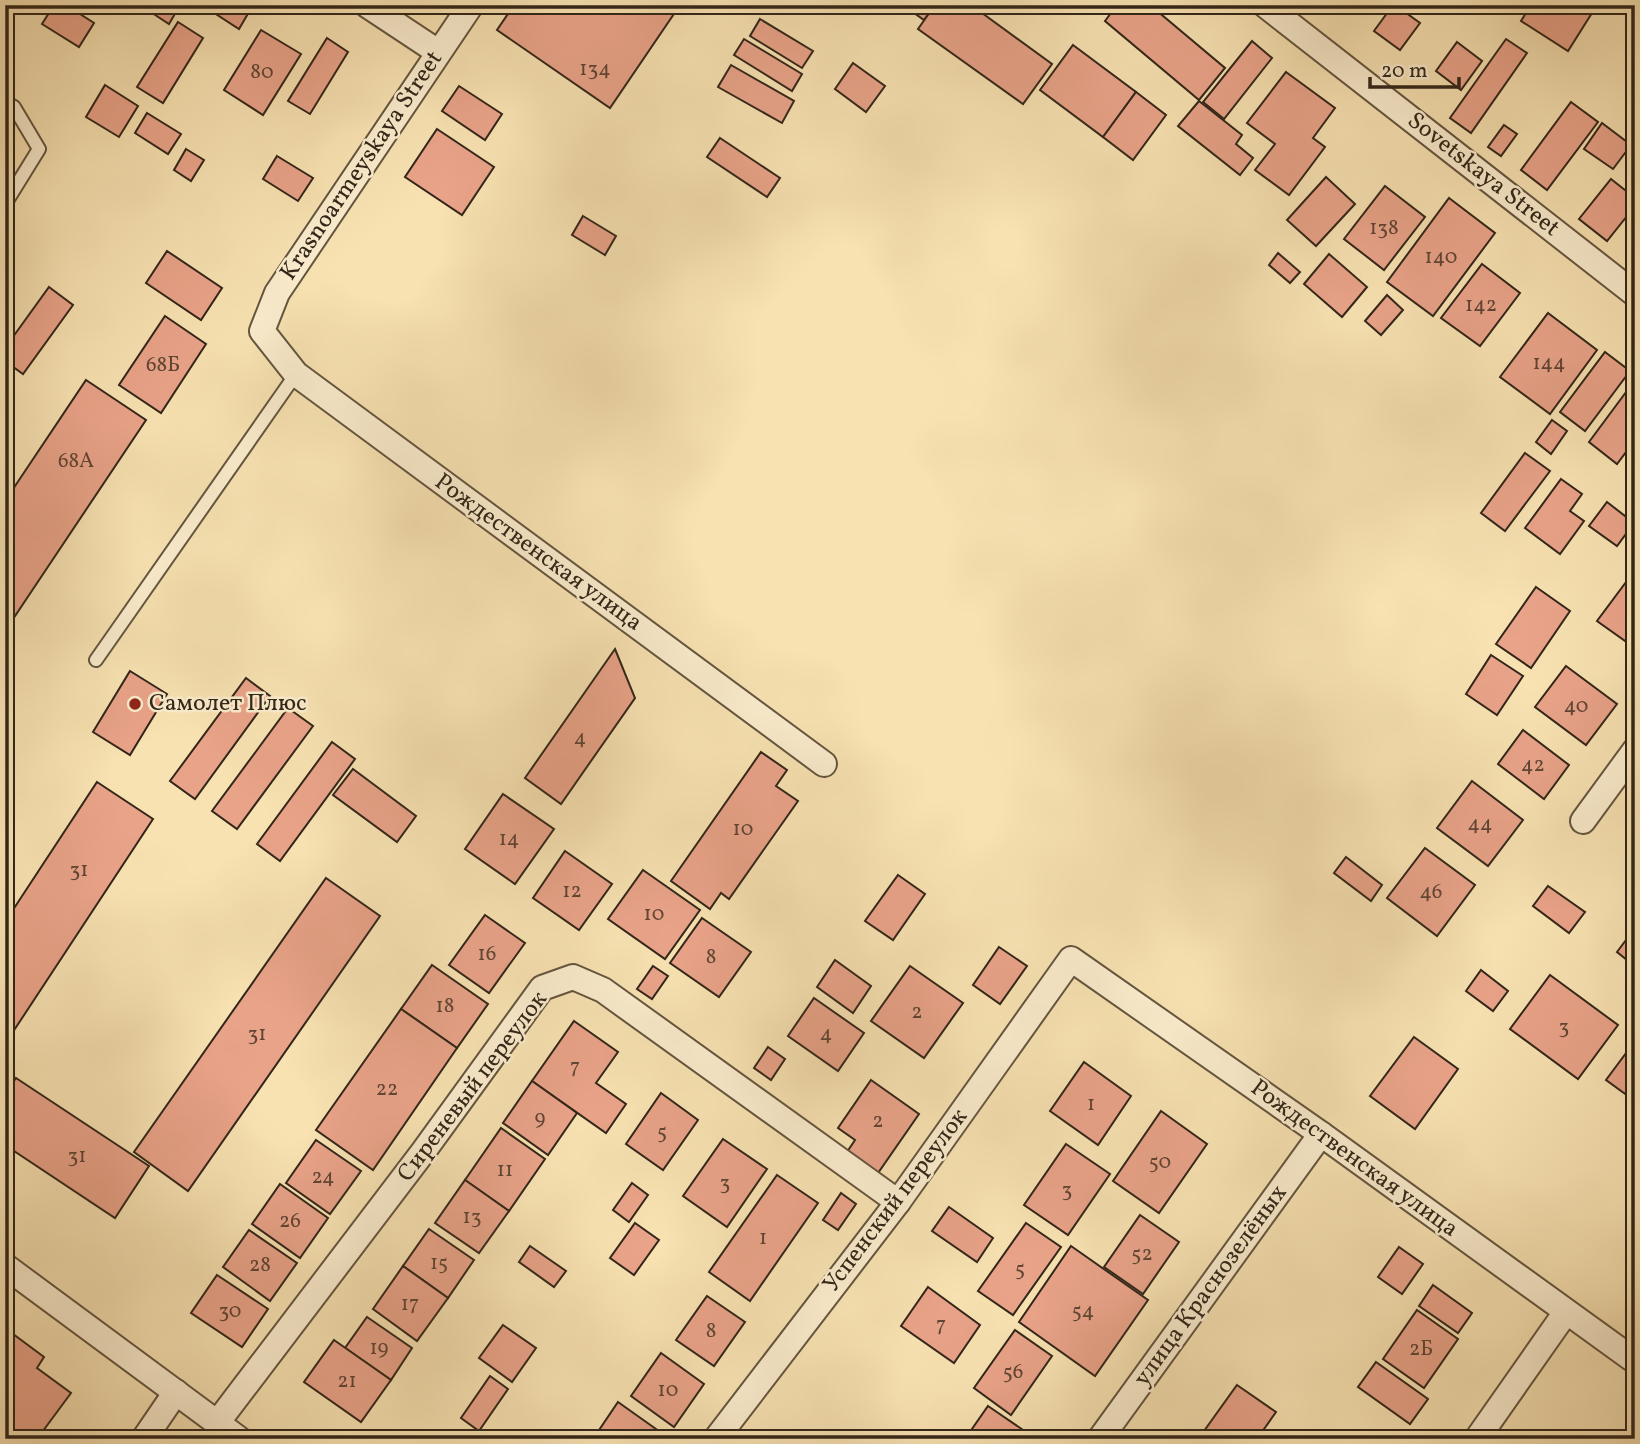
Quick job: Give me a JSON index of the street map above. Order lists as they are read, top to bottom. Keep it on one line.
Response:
{"streets":{"street":["Krasnoarmeyskaya Street","Sovetskaya Street","Рождественская улица","Сиреневый переулок","Успенский переулок","улица Краснозелёных"]},"crossings":[["Krasnoarmeyskaya Street","Рождественская улица"],["Рождественская улица","Успенский переулок"],["Рождественская улица","улица Краснозелёных"],["Сиреневый переулок","Успенский переулок"]],"places":["Самолет Плюс"],"house_numbers":["134","80","138","140","142","144","68Б","68А","40","4","42","44","10","14","31","12","46","10","16","8","18","2","3","31","4","7","22","1","9","2","5","31","50","11","24","3","3","13","26","1","52","15","28","5","17","30","54","7","8","19","2Б","56","21","10"],"scale_bar":"20 m"}
